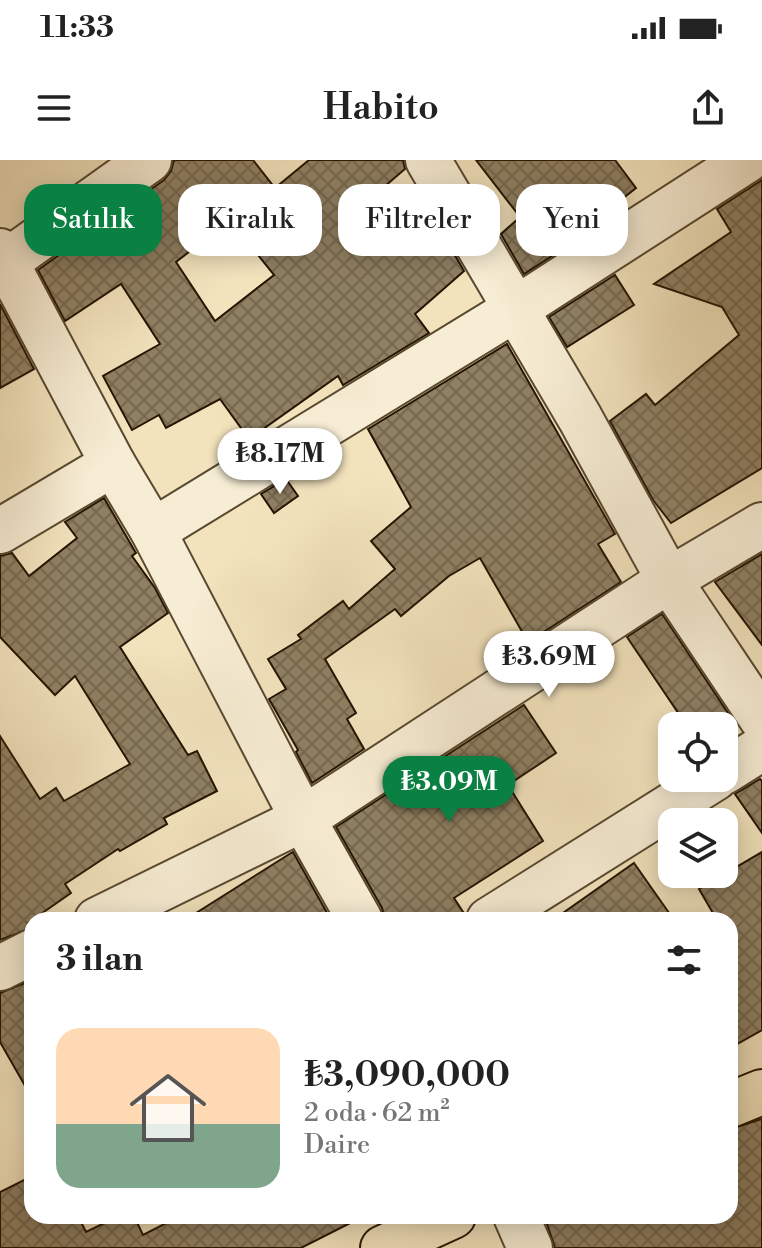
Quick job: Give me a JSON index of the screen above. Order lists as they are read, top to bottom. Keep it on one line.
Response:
{"page":{"status":"11:33","header":"Habito","chip":["Satılık","Kiralık","Filtreler","Yeni"],"price":["₺8.17M","₺3.69M","₺3.09M"],"heading":"3 ilan","list":[{"name":"₺3,090,000","note":"2 oda · 62 m² · Daire"}]}}
